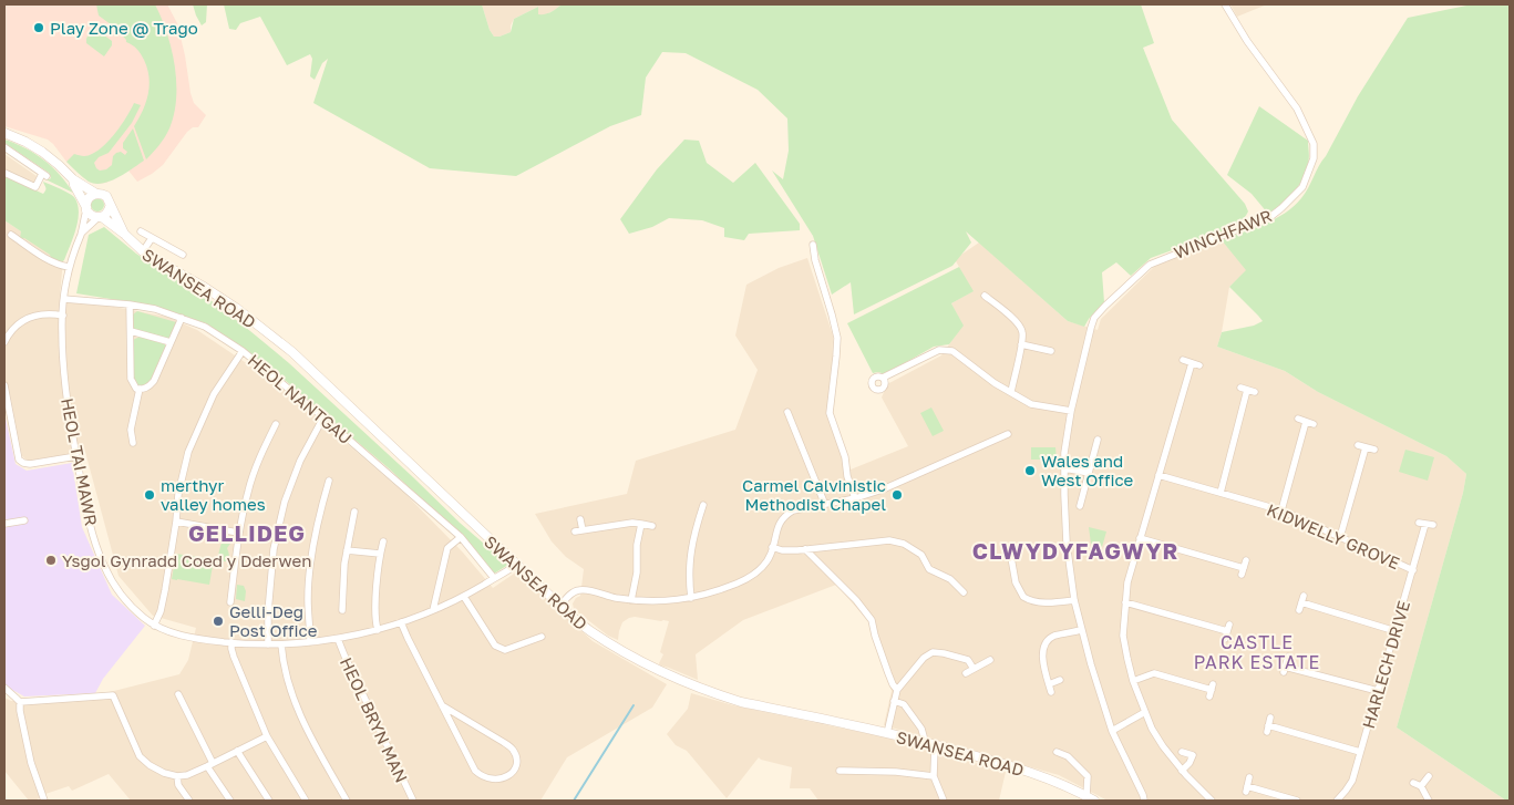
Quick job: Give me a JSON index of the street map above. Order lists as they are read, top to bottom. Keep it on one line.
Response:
{"streets":{"street":["WINCHFAWR","SWANSEA ROAD","HEOL NANTGAU","HEOL TAI MAWR","KIDWELLY GROVE","HARLECH DRIVE","HEOL BRYN MAN"]},"crossings":[["SWANSEA ROAD","HEOL TAI MAWR"],["HEOL NANTGAU","HEOL TAI MAWR"],["HEOL TAI MAWR","HEOL BRYN MAN"],["KIDWELLY GROVE","HARLECH DRIVE"]],"districts":["GELLIDEG","CLWYDYFAGWYR","CASTLE PARK ESTATE"],"places":["Play Zone @ Trago","Wales and West Office","merthyr valley homes","Carmel Calvinistic Methodist Chapel","Ysgol Gynradd Coed y Dderwen","Gelli-Deg Post Office"]}
